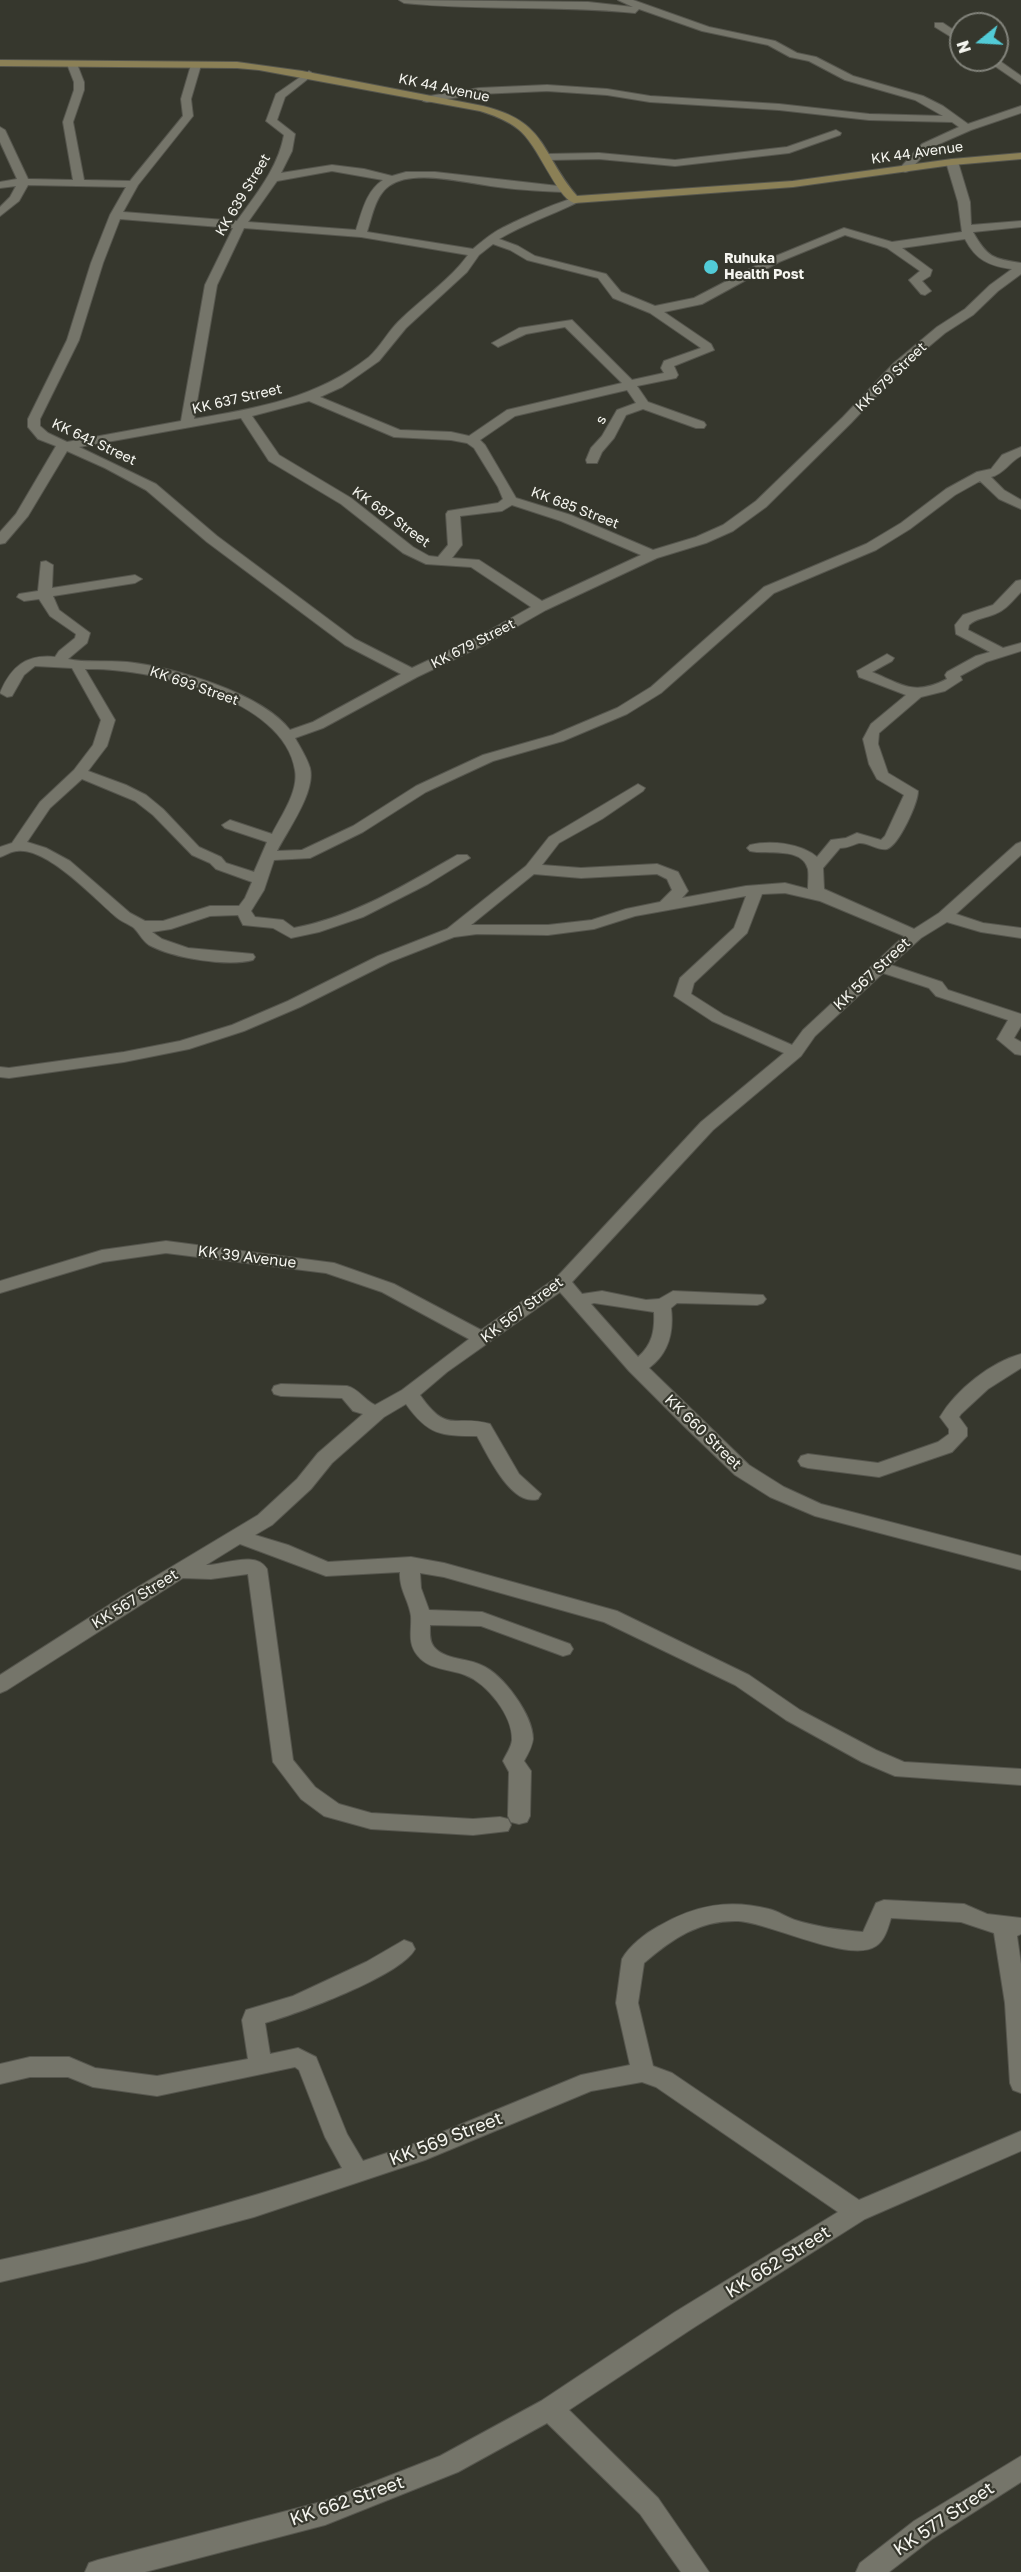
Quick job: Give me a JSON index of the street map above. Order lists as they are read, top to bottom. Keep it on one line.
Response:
{"streets":{"main road":["KK 44 Avenue"],"street":["KK 639 Street","KK 679 Street","KK 637 Street","s","KK 641 Street","KK 685 Street","KK 687 Street","KK 693 Street","KK 567 Street","KK 39 Avenue","KK 660 Street","KK 569 Street","KK 662 Street","KK 577 Street"]},"crossings":[["KK 44 Avenue","KK 639 Street"],["KK 44 Avenue","KK 637 Street"],["KK 44 Avenue","KK 641 Street"],["KK 639 Street","KK 637 Street"],["KK 679 Street","KK 641 Street"],["KK 679 Street","KK 685 Street"],["KK 679 Street","KK 687 Street"],["KK 679 Street","KK 693 Street"],["KK 637 Street","KK 641 Street"],["KK 637 Street","KK 687 Street"],["KK 567 Street","KK 39 Avenue"],["KK 567 Street","KK 660 Street"]],"places":["Ruhuka Health Post"],"north":"left"}
